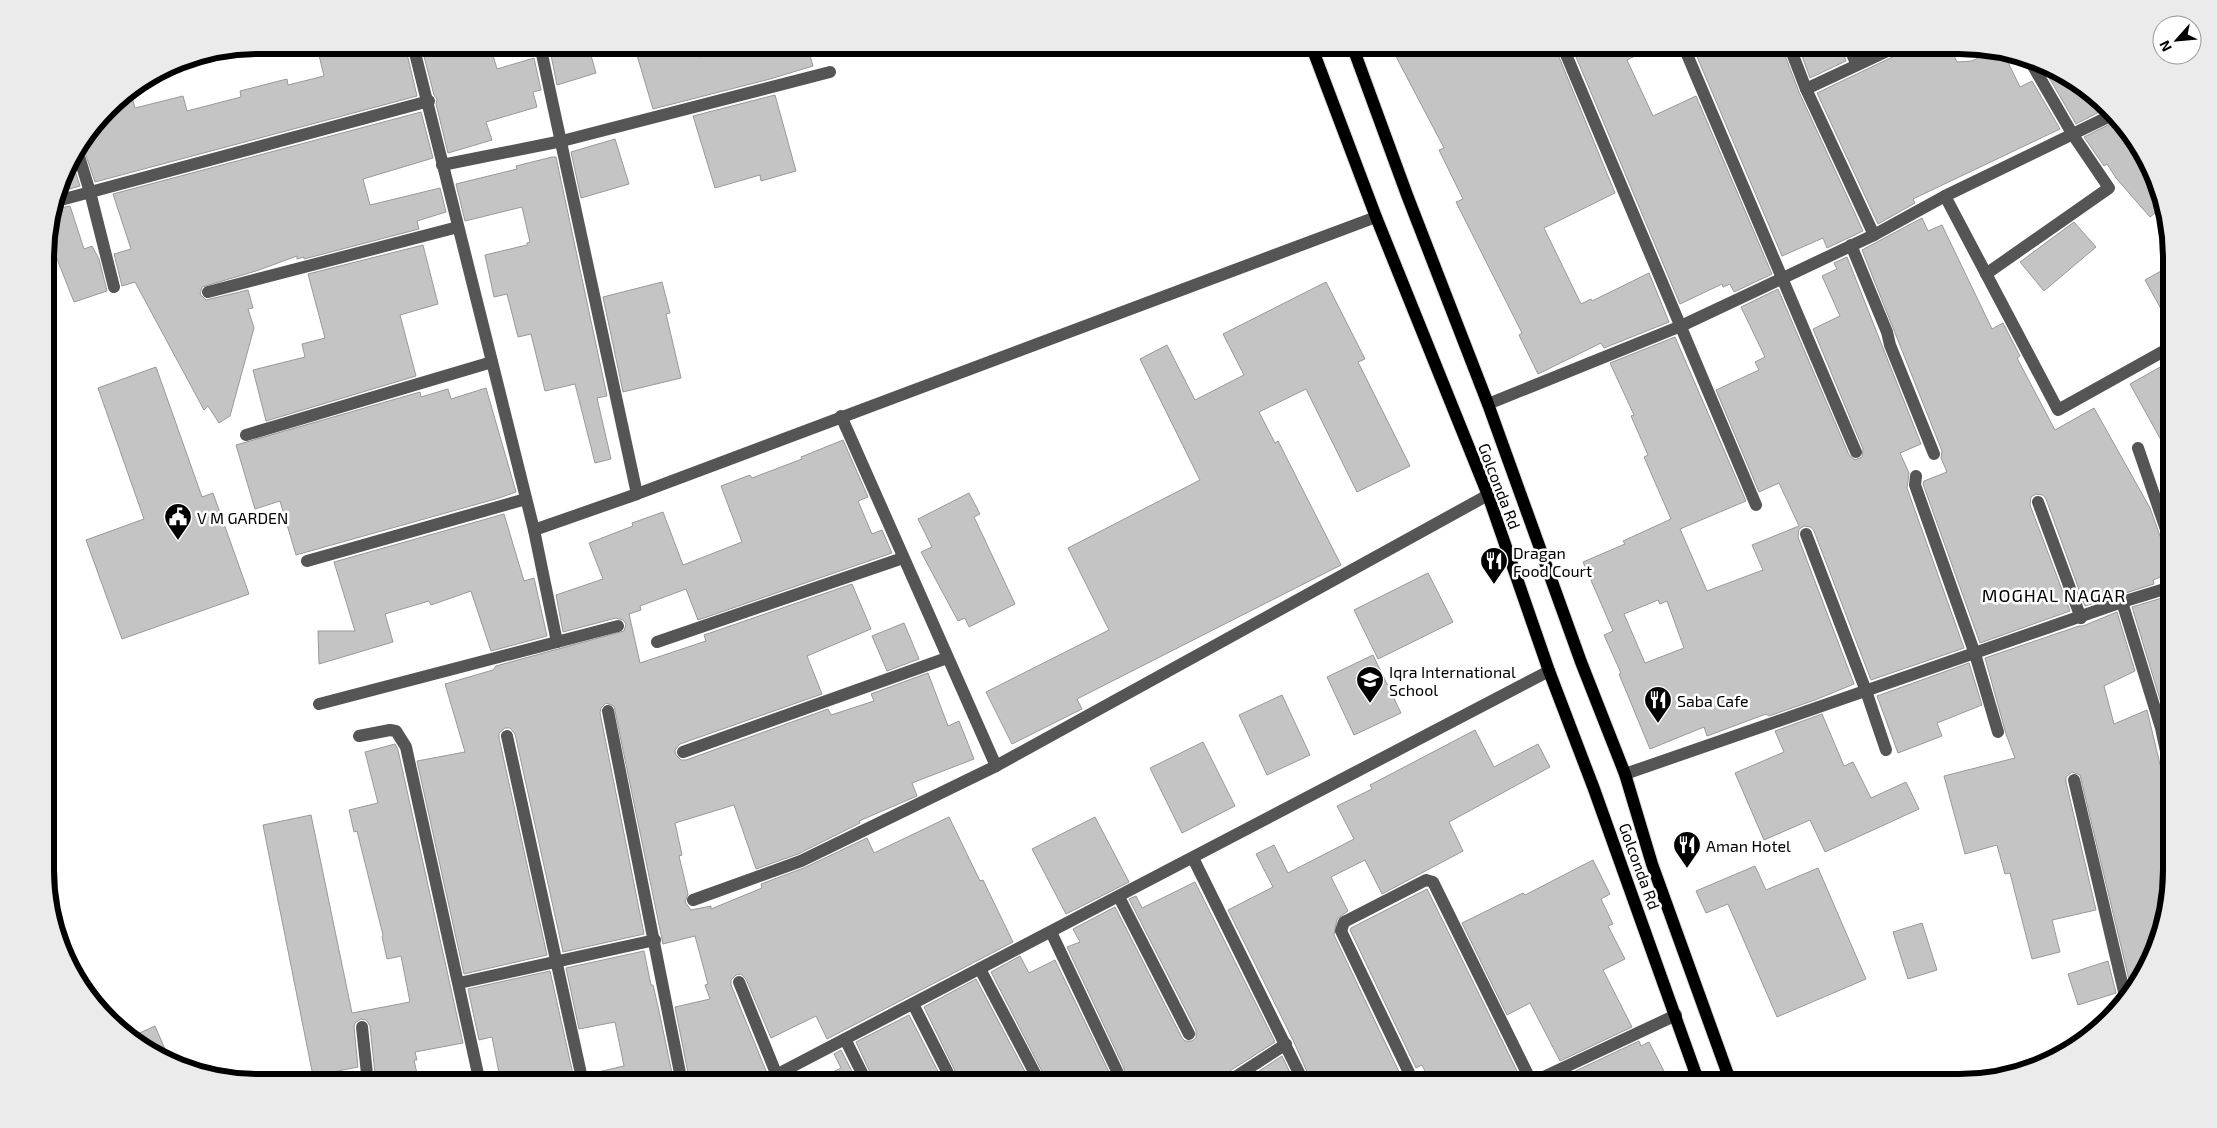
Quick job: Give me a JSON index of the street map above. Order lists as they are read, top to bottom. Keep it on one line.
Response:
{"streets":{"main road":["Golconda Rd"]},"districts":["MOGHAL NAGAR"],"places":{"public building":["V M GARDEN"],"restaurant":["Dragan Food Court","Saba Cafe","Aman Hotel"],"school or university":["Iqra International School"]},"north":"bottom left"}
